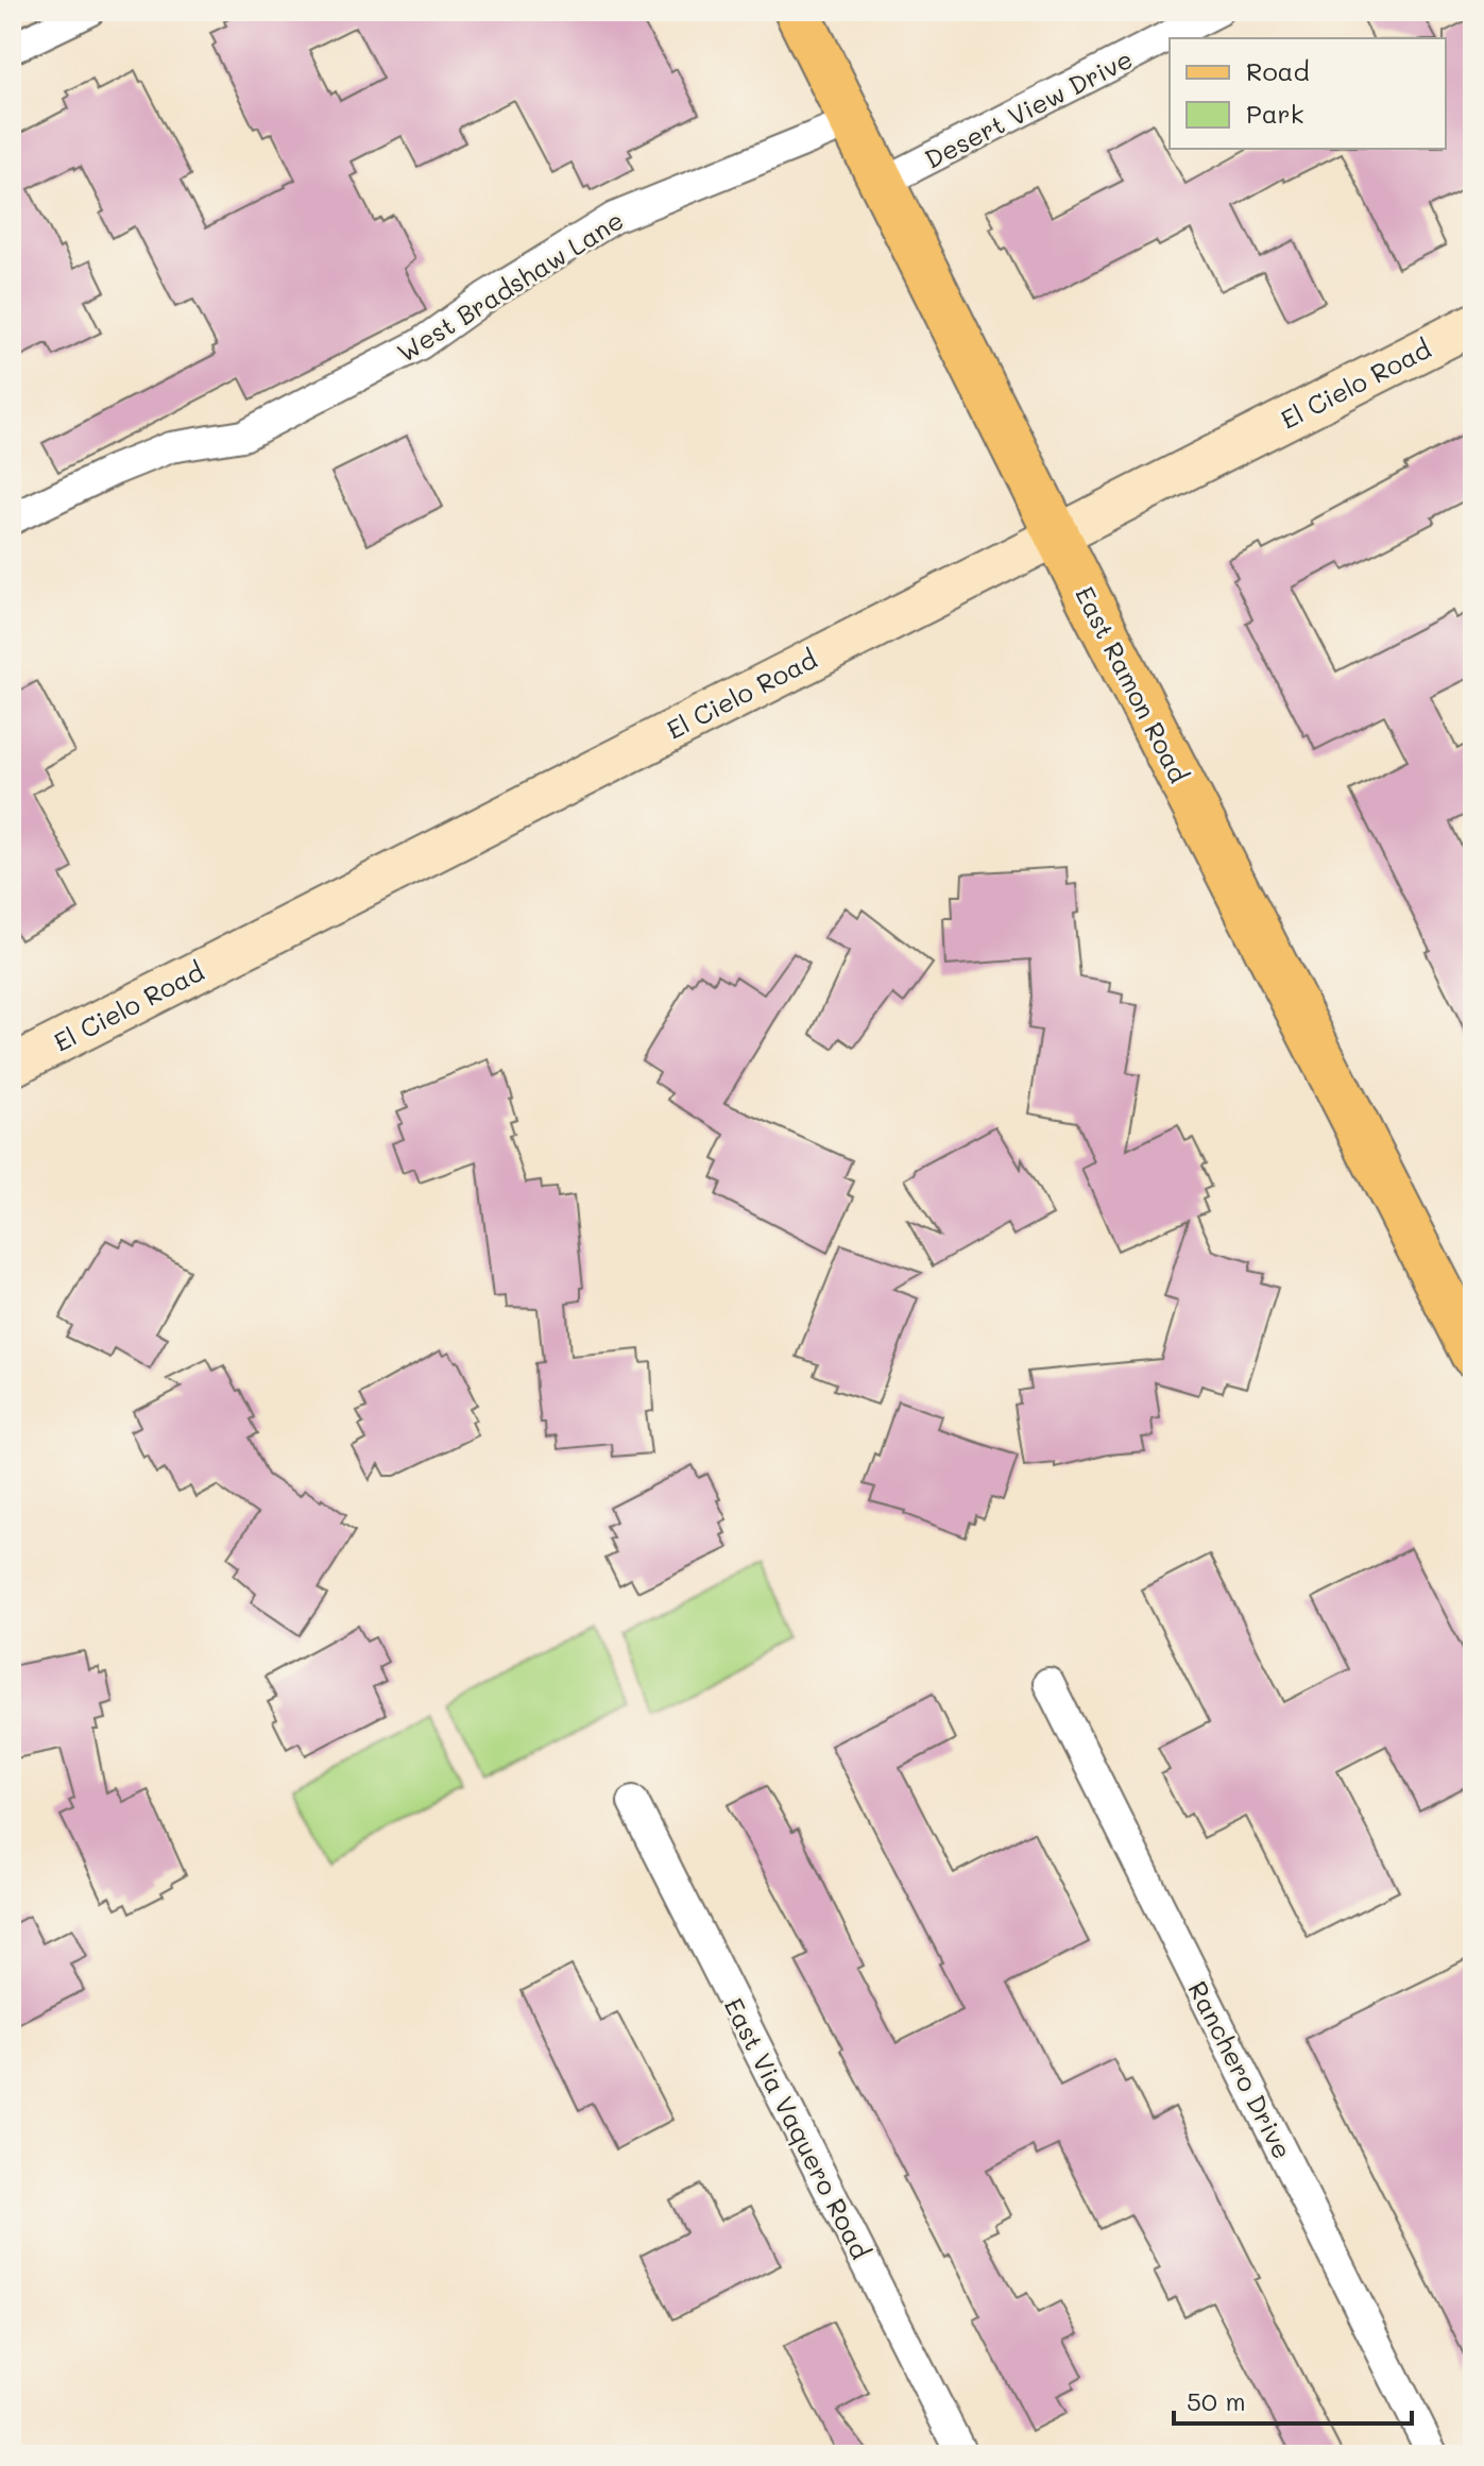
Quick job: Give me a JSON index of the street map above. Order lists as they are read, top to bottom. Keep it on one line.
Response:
{"streets":{"main road":["El Cielo Road","East Ramon Road"],"street":["Desert View Drive","West Bradshaw Lane","Ranchero Drive","East Via Vaquero Road"]},"crossings":[["Desert View Drive","East Ramon Road"],["West Bradshaw Lane","East Ramon Road"],["El Cielo Road","East Ramon Road"]],"legend":["Road","Park"],"scale_bar":"50 m"}
